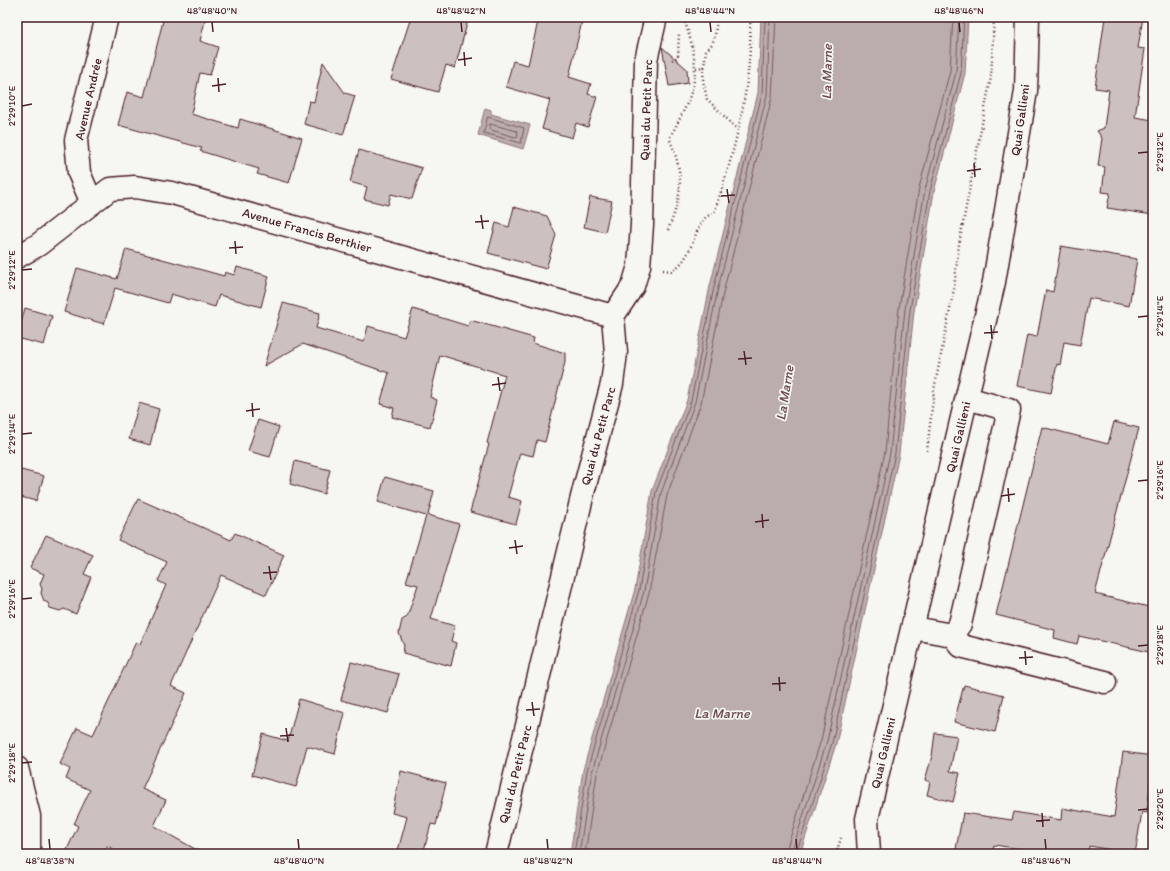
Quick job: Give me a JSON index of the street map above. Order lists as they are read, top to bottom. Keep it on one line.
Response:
{"streets":{"street":["Avenue Andrée","Quai du Petit Parc","Quai Gallieni","Avenue Francis Berthier"]},"crossings":[["Avenue Andrée","Avenue Francis Berthier"],["Quai du Petit Parc","Avenue Francis Berthier"]],"water":["La Marne"],"coordinates":["48°48'40\"N","48°48'42\"N","48°48'44\"N","48°48'46\"N","2°29'10\"E","2°29'12\"E","2°29'14\"E","2°29'16\"E","2°29'18\"E","2°29'20\"E","48°48'38\"N"]}
